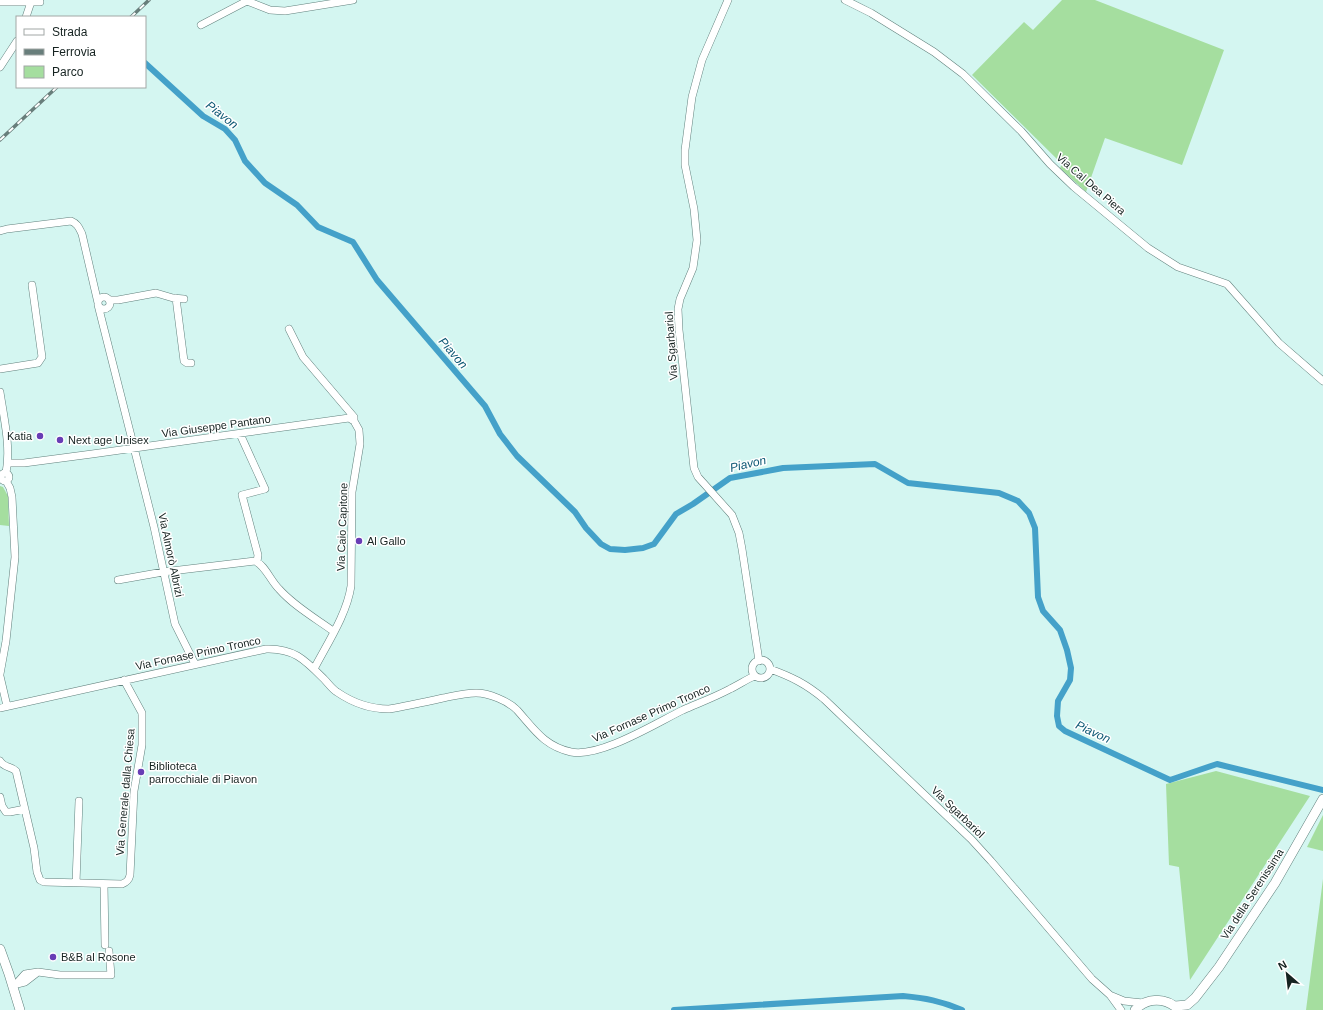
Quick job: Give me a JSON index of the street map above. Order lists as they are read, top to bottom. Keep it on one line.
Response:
{"streets":{"main road":["Via della Serenissima"],"street":["Via Cal Dea Piera","Via Sgarbariol","Via Giuseppe Pantano","Via Caio Capitone","Via Almorò Albrizi","Via Fornase Primo Tronco","Via Generale dalla Chiesa"]},"crossings":[["Via Sgarbariol","Via Fornase Primo Tronco"],["Via Giuseppe Pantano","Via Caio Capitone"],["Via Giuseppe Pantano","Via Almorò Albrizi"],["Via Caio Capitone","Via Fornase Primo Tronco"],["Via Almorò Albrizi","Via Fornase Primo Tronco"],["Via Fornase Primo Tronco","Via Generale dalla Chiesa"]],"water":["Piavon"],"places":["Katia","Next age Unisex","Al Gallo","Biblioteca parrocchiale di Piavon","B&B al Rosone"],"legend":["Strada","Ferrovia","Parco"],"north":"top left"}
